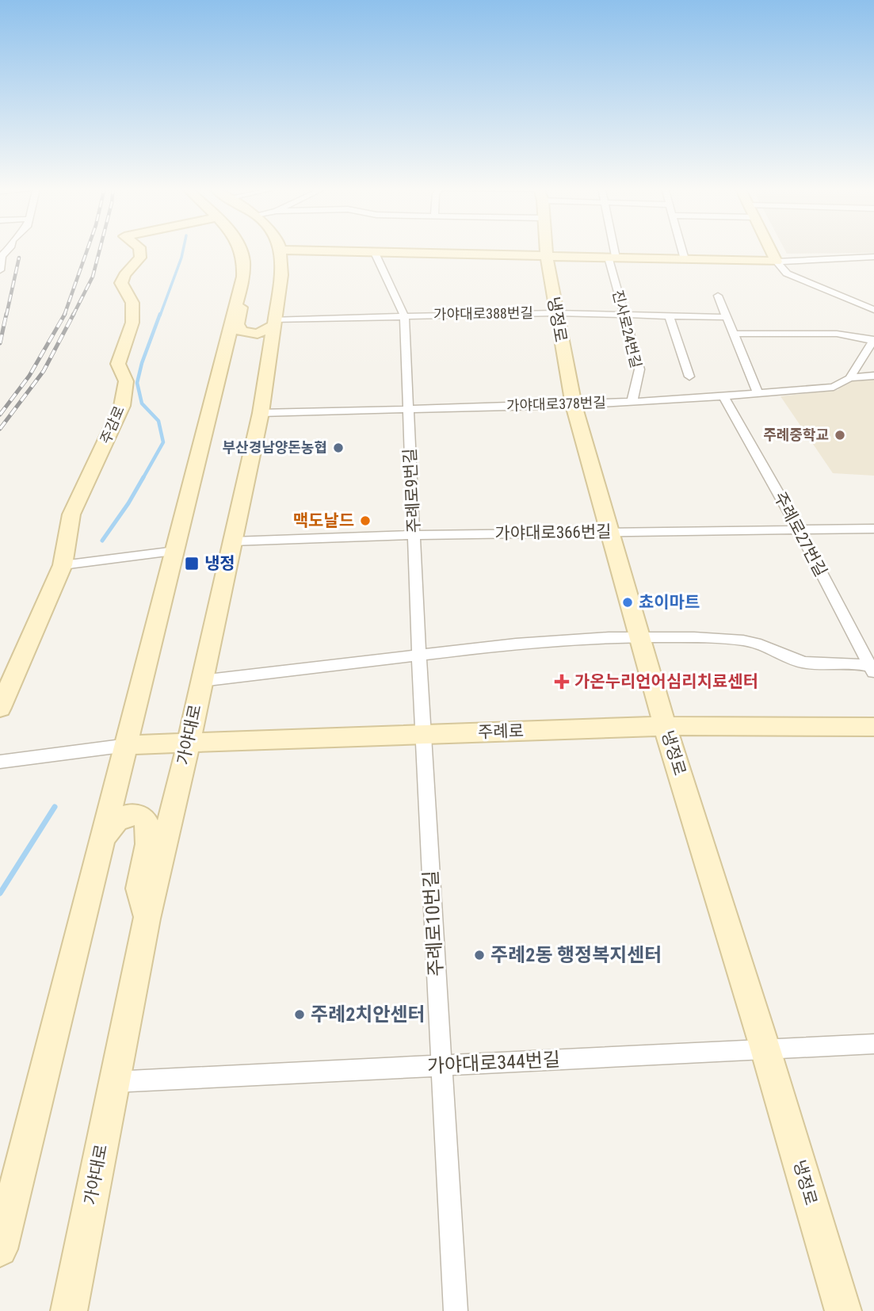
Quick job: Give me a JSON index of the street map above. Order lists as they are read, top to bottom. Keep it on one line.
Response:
{"streets":{"main road":["냉정로","주감로","주례로","가야대로"],"street":["가야대로388번길","진사로24번길","가야대로378번길","주례로9번길","가야대로366번길","주례로27번길","주례로10번길","가야대로344번길"]},"crossings":[["가야대로388번길","냉정로"],["가야대로388번길","진사로24번길"],["가야대로388번길","주례로9번길"],["가야대로388번길","가야대로"],["냉정로","가야대로378번길"],["냉정로","가야대로366번길"],["냉정로","주례로"],["냉정로","가야대로344번길"],["진사로24번길","가야대로378번길"],["가야대로378번길","주례로9번길"],["가야대로378번길","주례로27번길"],["가야대로378번길","가야대로"],["주례로9번길","가야대로366번길"],["주례로9번길","주례로"],["주례로9번길","주례로10번길"],["가야대로366번길","주례로27번길"],["가야대로366번길","가야대로"],["주례로","가야대로"],["주례로","주례로10번길"],["가야대로","가야대로344번길"],["주례로10번길","가야대로344번길"]],"places":{"other":["주례중학교","부산경남양돈농협","맥도날드","쵸이마트","주례2동 행정복지센터","주례2치안센터"],"transit":["냉정"],"health":["가온누리언어심리치료센터"]}}
